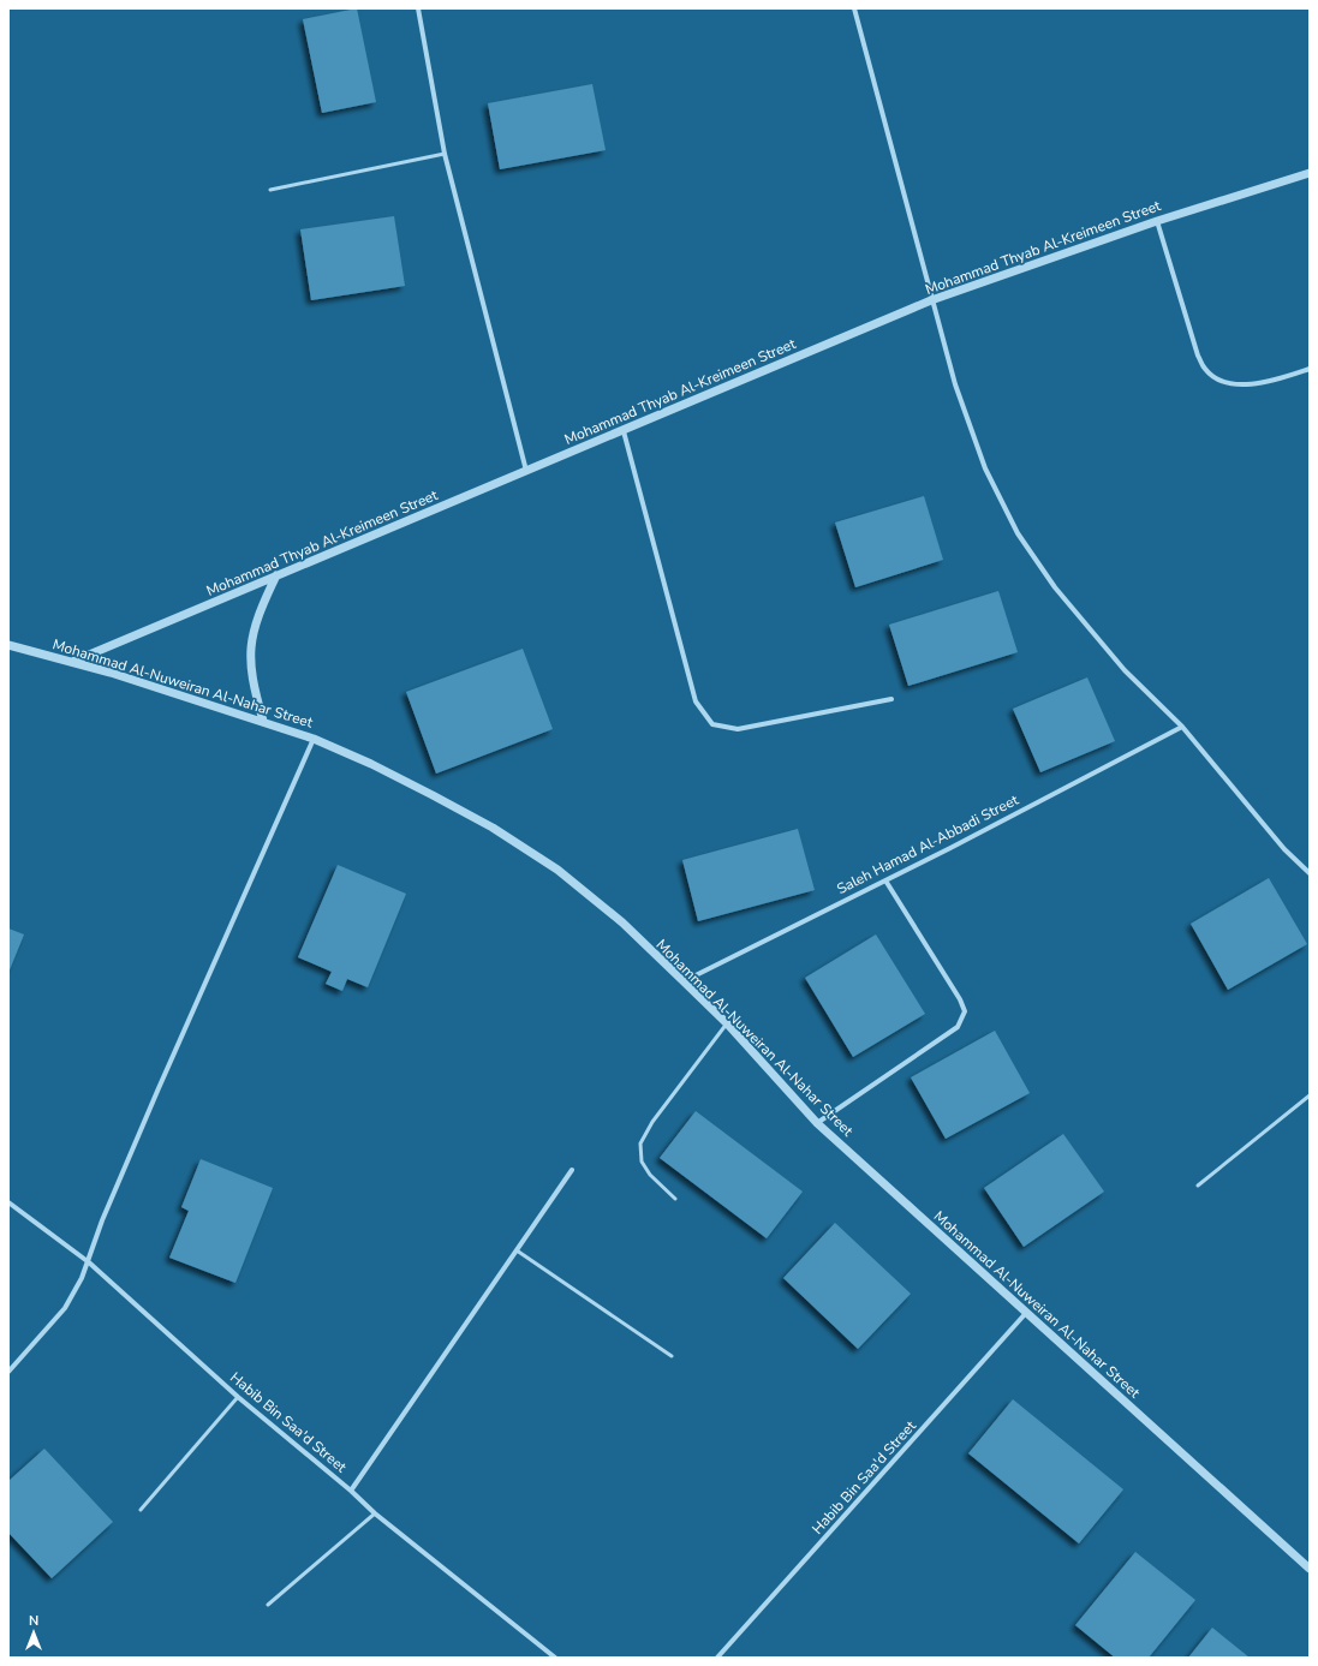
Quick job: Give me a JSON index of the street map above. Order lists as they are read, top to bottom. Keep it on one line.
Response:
{"streets":{"street":["Mohammad Thyab Al-Kreimeen Street","Mohammad Al-Nuweiran Al-Nahar Street","Saleh Hamad Al-Abbadi Street","Habib Bin Saa'd Street"]},"crossings":[["Mohammad Thyab Al-Kreimeen Street","Mohammad Al-Nuweiran Al-Nahar Street"],["Mohammad Al-Nuweiran Al-Nahar Street","Saleh Hamad Al-Abbadi Street"],["Mohammad Al-Nuweiran Al-Nahar Street","Habib Bin Saa'd Street"]],"north":"top"}
